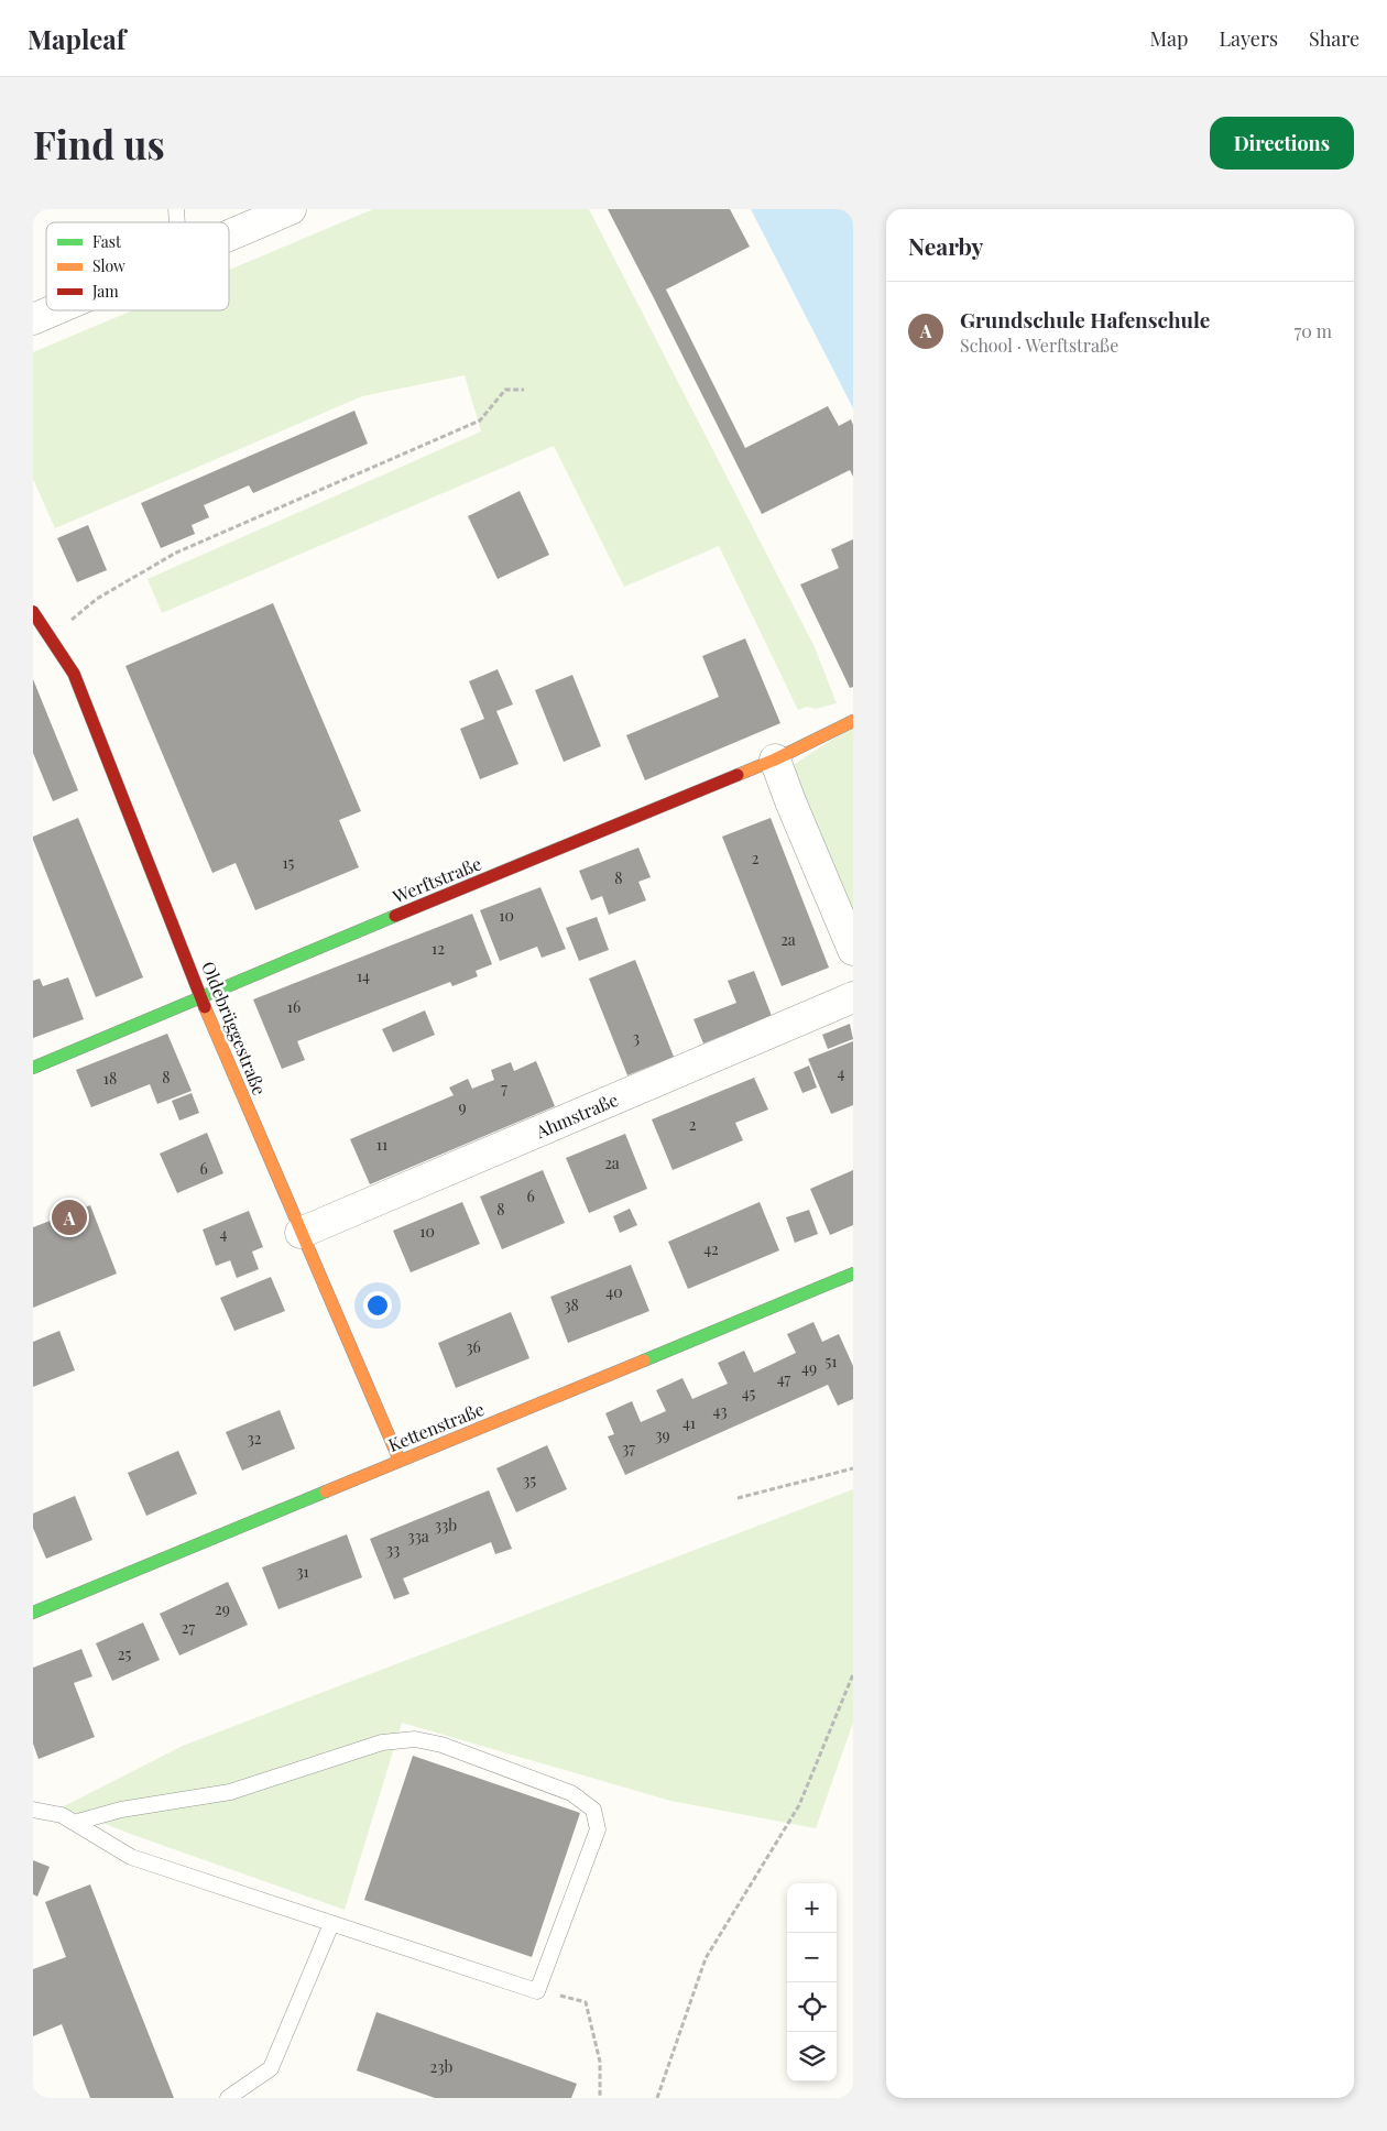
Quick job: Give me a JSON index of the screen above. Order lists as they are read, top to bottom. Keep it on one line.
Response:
{"streets":{"street":["Werftstraße","Oldebrüggestraße","Ahmstraße","Kettenstraße"]},"crossings":[["Werftstraße","Oldebrüggestraße"],["Oldebrüggestraße","Ahmstraße"],["Oldebrüggestraße","Kettenstraße"]],"house_numbers":["2","15","8","10","2a","12","14","16","3","4","8","18","7","9","2","11","2a","6","6","8","10","4","42","40","38","36","51","49","47","45","43","41","39","32","37","35","33b","33a","33","31","29","27","25","23b"],"legend":["Fast","Slow","Jam"],"page":{"header":"Mapleaf","nav":["Map","Layers","Share"],"buttons":"Directions","title":"Find us","heading":"Nearby","list":[{"mark":"A","name":"Grundschule Hafenschule","note":"School · Werftstraße","value":"70 m"}],"pins":"A","map_buttons":["+","−"]}}
